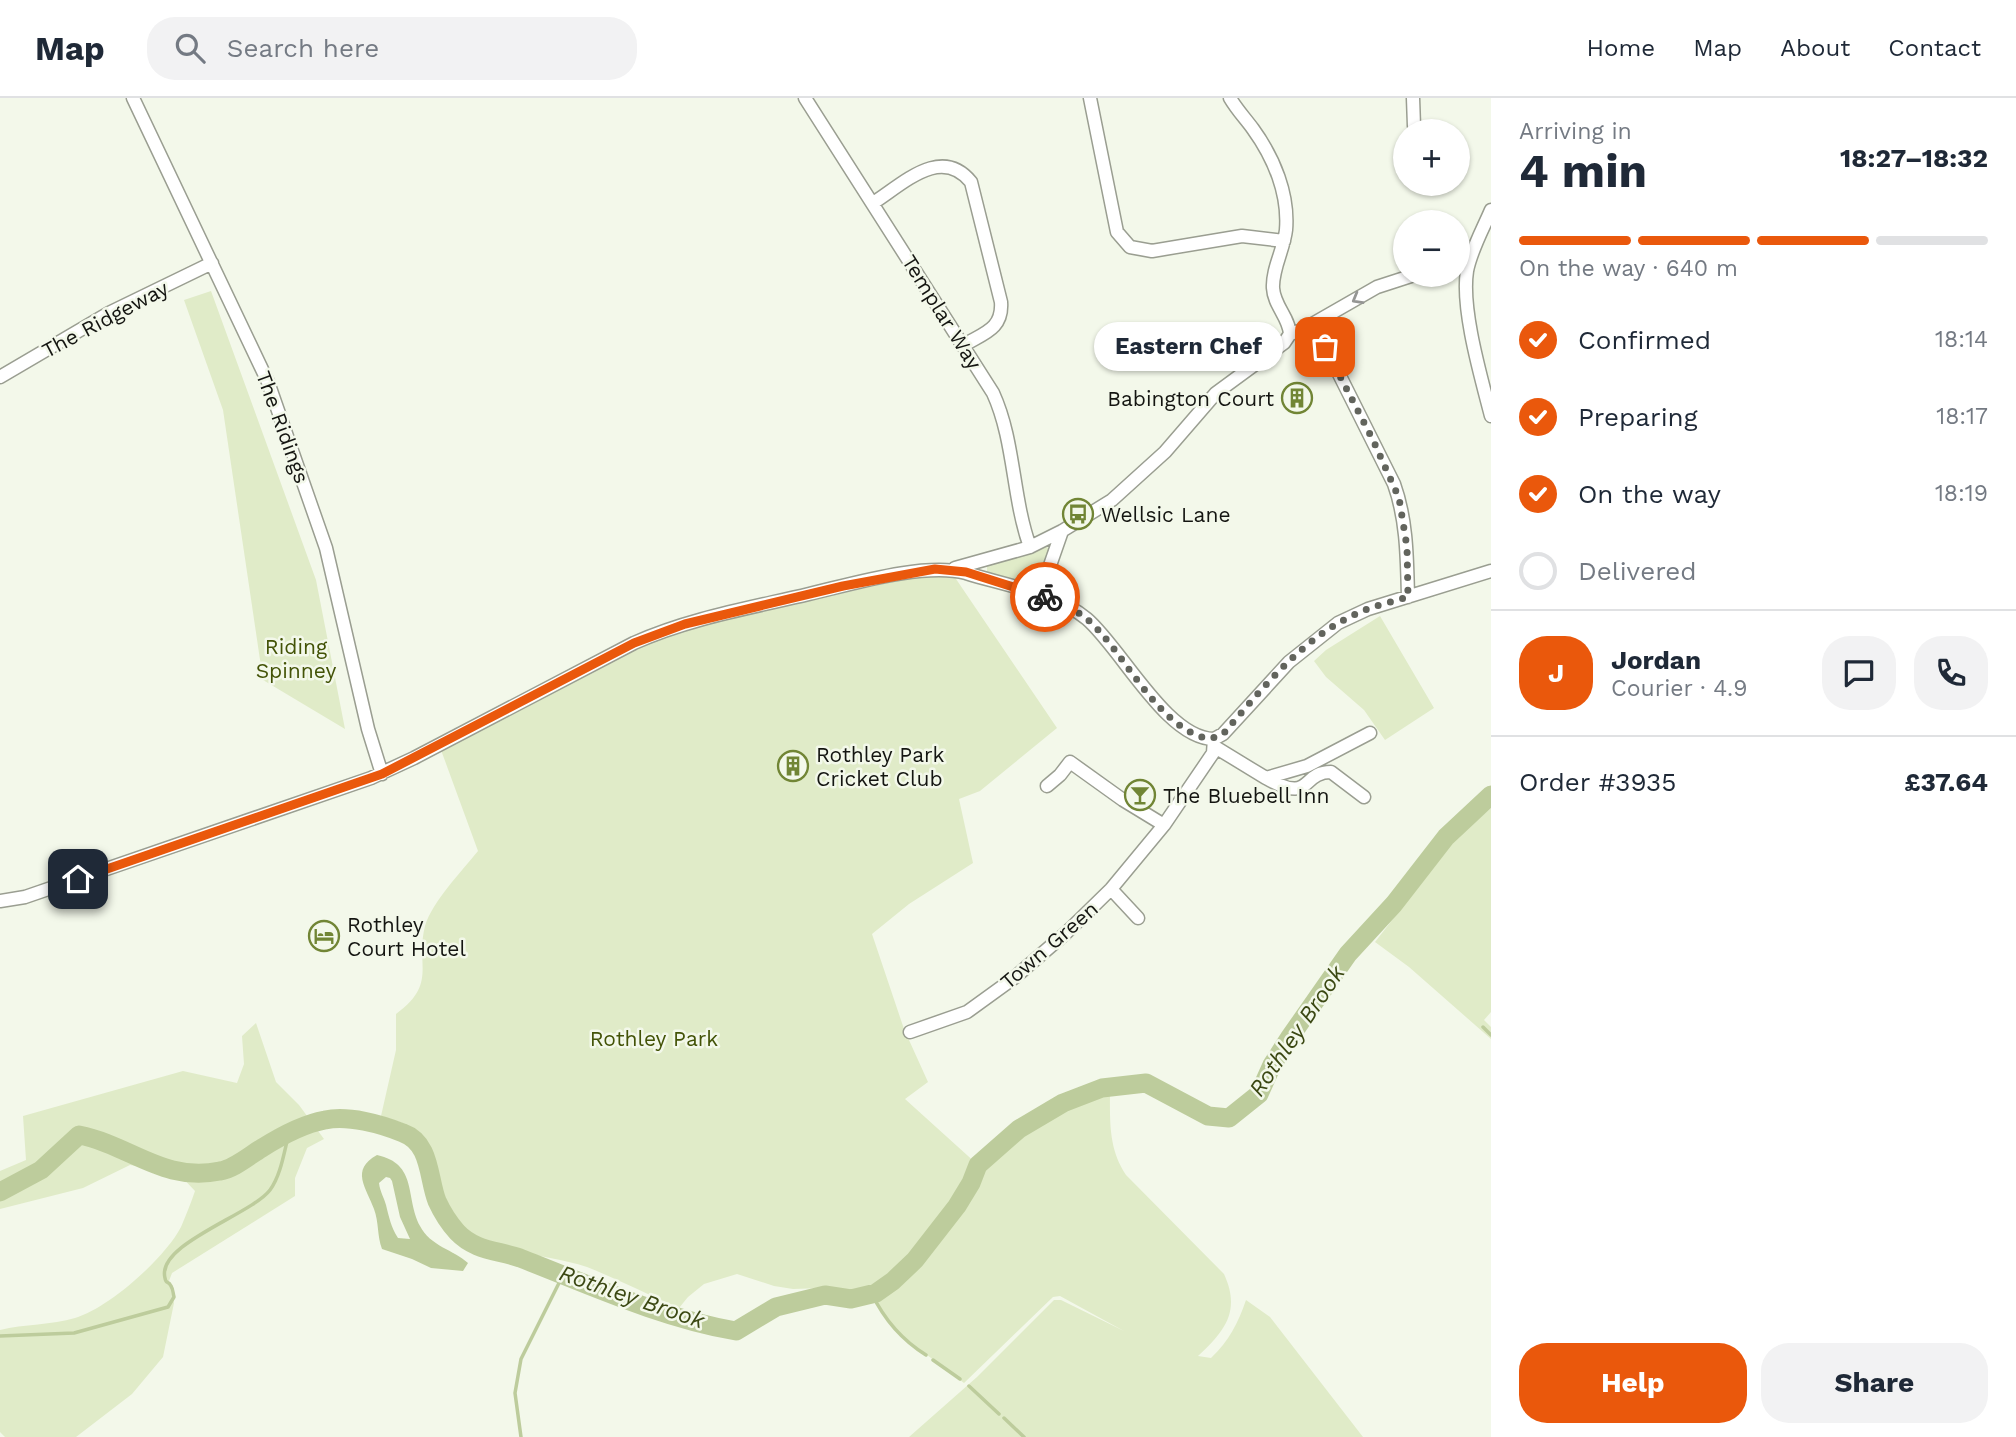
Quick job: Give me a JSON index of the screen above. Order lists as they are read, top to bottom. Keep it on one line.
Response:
{"streets":{"street":["Templar Way","The Ridgeway","The Ridings","Town Green"]},"crossings":[["The Ridgeway","The Ridings"]],"water":["Rothley Brook"],"parks":["Riding Spinney","Rothley Park"],"places":{"other":["Eastern Chef"],"building":["Babington Court","Rothley Park Cricket Club"],"bus stop":["Wellsic Lane"],"bar":["The Bluebell Inn"],"hotel":["Rothley Court Hotel"]},"page":{"header":"Map","search":"Search here","nav":["Home","Map","About","Contact"],"heading":["4 min","Arriving in","18:27–18:32"],"panel":["Jordan","Courier · 4.9","Order #3935","£37.64"],"map_buttons":["+","−"],"bar":"On the way · 640 m","list":[["Confirmed","18:14"],["Preparing","18:17"],["On the way","18:19"],"Delivered"],"bubble":"Eastern Chef","round":"J","buttons":["Help","Share"]}}
